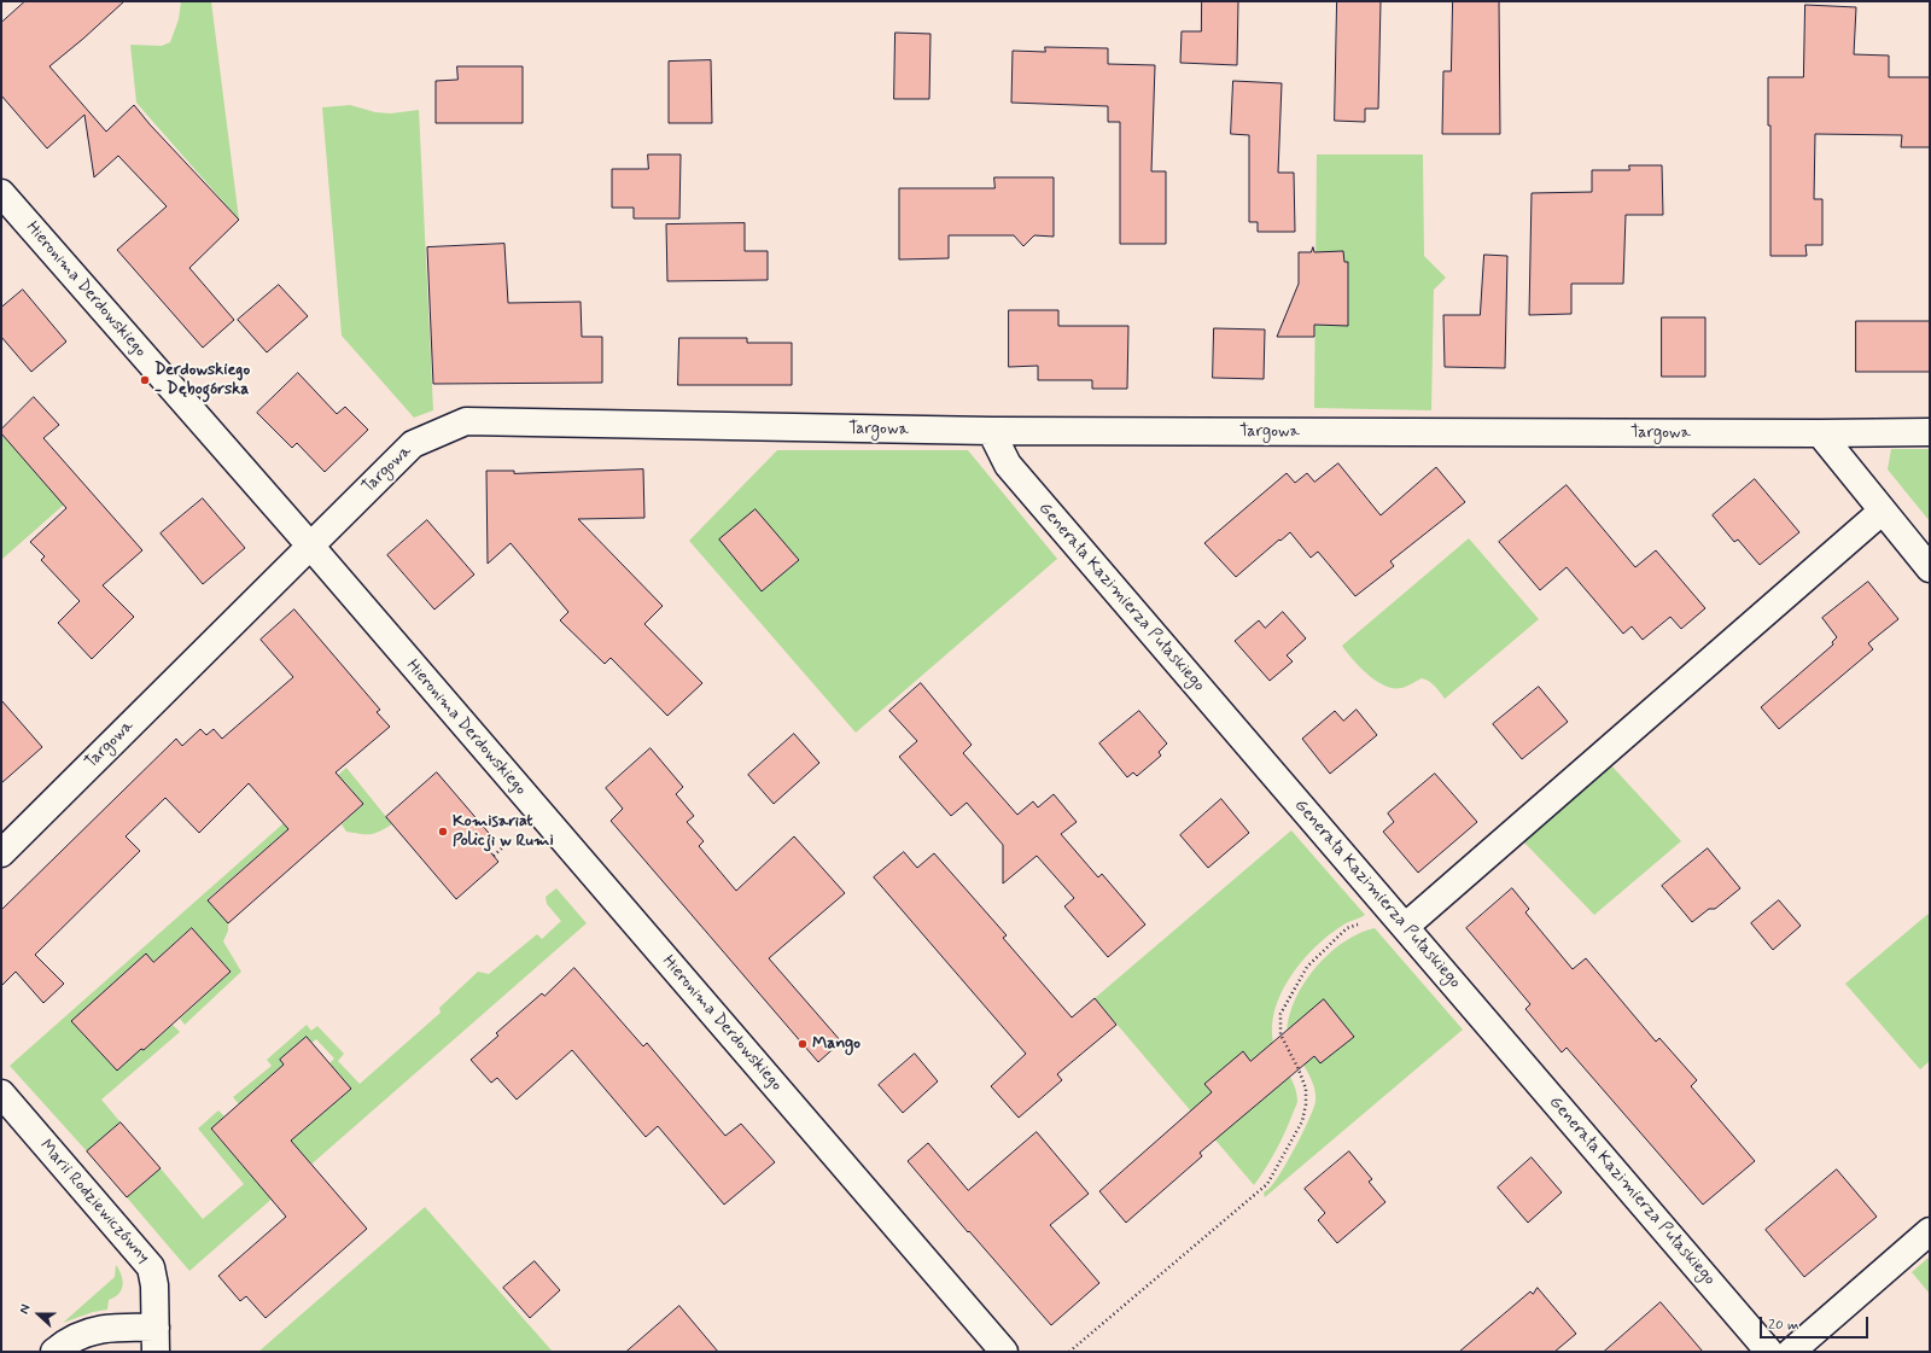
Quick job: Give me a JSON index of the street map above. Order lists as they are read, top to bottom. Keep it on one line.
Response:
{"streets":{"street":["Hieronima Derdowskiego","Targowa","Generała Kazimierza Pułaskiego","Marii Rodziewiczówny"]},"crossings":[["Hieronima Derdowskiego","Targowa"],["Targowa","Generała Kazimierza Pułaskiego"]],"places":["Derdowskiego - Dębogórska","Komisariat Policji w Rumi","Mango"],"scale_bar":"20 m","north":"left"}
